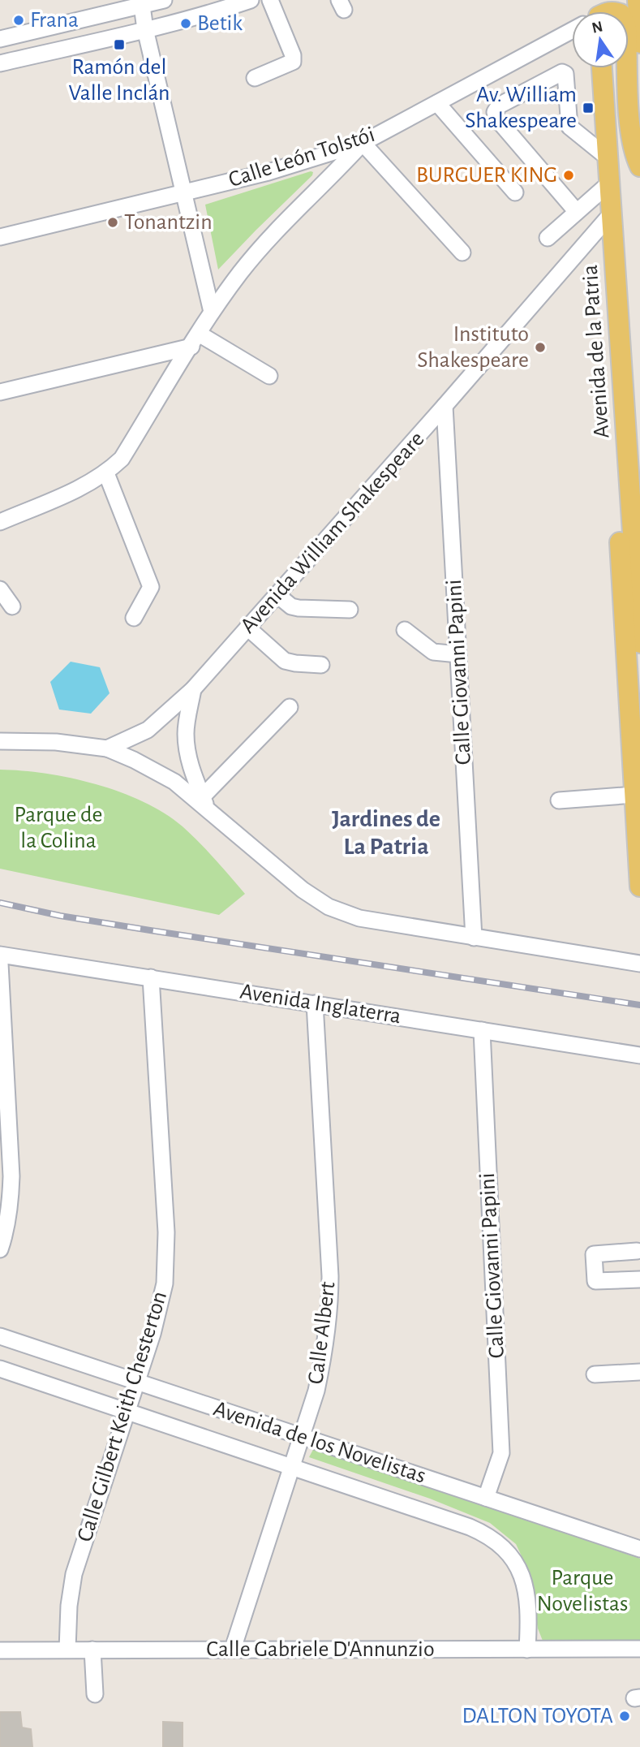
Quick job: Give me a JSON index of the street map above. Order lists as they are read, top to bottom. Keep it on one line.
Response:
{"streets":{"main road":["Avenida de la Patria"],"street":["Calle León Tolstói","Avenida William Shakespeare","Calle Giovanni Papini","Avenida Inglaterra","Calle Albert","Calle Gilbert Keith Chesterton","Avenida de los Novelistas","Calle Gabriele D'Annunzio"]},"crossings":[["Avenida de la Patria","Avenida William Shakespeare"],["Avenida William Shakespeare","Calle Giovanni Papini"],["Calle Giovanni Papini","Avenida Inglaterra"],["Calle Giovanni Papini","Avenida de los Novelistas"],["Avenida Inglaterra","Calle Albert"],["Avenida Inglaterra","Calle Gilbert Keith Chesterton"],["Calle Albert","Avenida de los Novelistas"],["Calle Albert","Calle Gabriele D'Annunzio"],["Calle Gilbert Keith Chesterton","Avenida de los Novelistas"],["Calle Gilbert Keith Chesterton","Calle Gabriele D'Annunzio"],["Avenida de los Novelistas","Calle Gabriele D'Annunzio"]],"districts":["Jardines de La Patria"],"parks":["Parque de la Colina","Parque Novelistas"],"places":{"other":["Frana","Betik","BURGUER KING","Tonantzin","Instituto Shakespeare","DALTON TOYOTA"],"transit":["Ramón del Valle Inclán","Av. William Shakespeare"]},"north":"top"}
